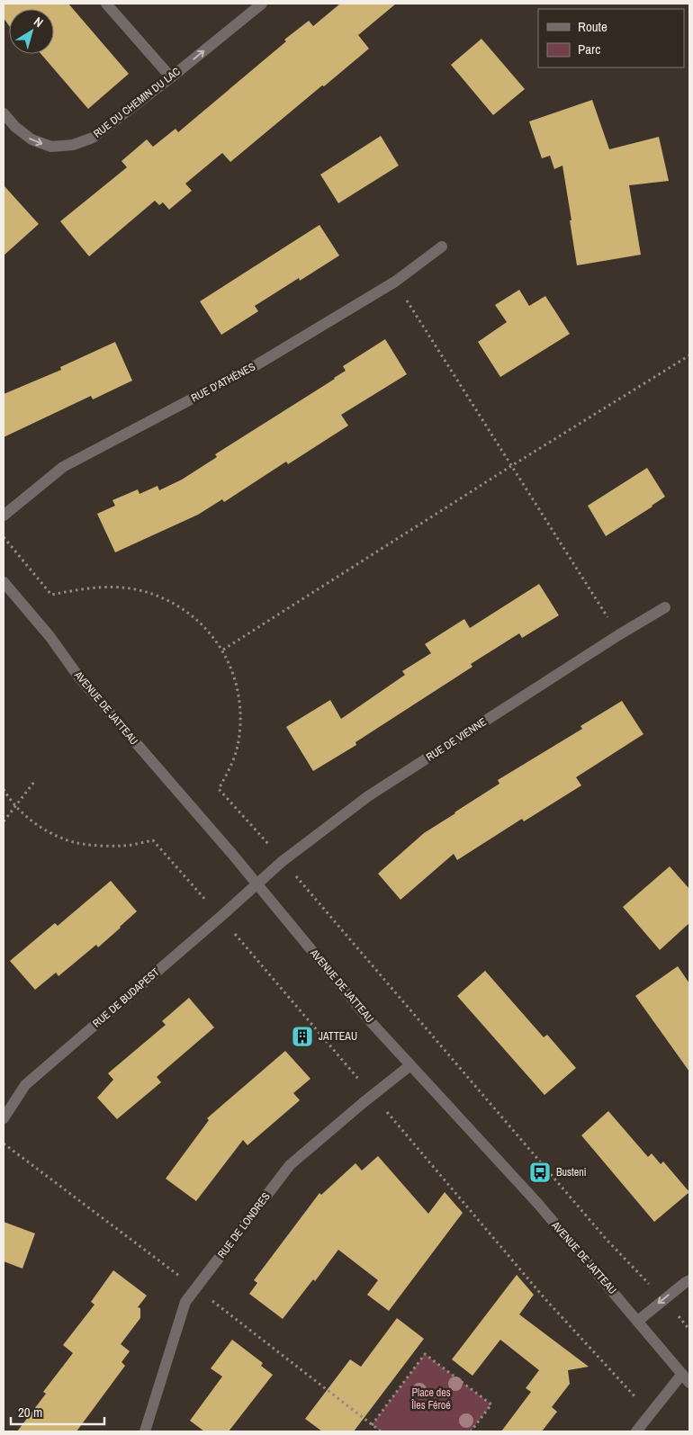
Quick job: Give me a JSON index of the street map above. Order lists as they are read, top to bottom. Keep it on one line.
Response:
{"streets":{"street":["RUE DU CHEMIN DU LAC","RUE D'ATHÈNES","AVENUE DE JATTEAU","RUE DE VIENNE","RUE DE BUDAPEST","RUE DE LONDRES"]},"crossings":[["AVENUE DE JATTEAU","RUE DE VIENNE"],["AVENUE DE JATTEAU","RUE DE BUDAPEST"],["AVENUE DE JATTEAU","RUE DE LONDRES"],["RUE DE VIENNE","RUE DE BUDAPEST"]],"one_way":["RUE DU CHEMIN DU LAC"],"parks":["Place des Îles Féroé"],"places":{"building":["JATTEAU"],"bus stop":["Busteni"]},"legend":["Route","Parc"],"scale_bar":"20 m","north":"top right"}
